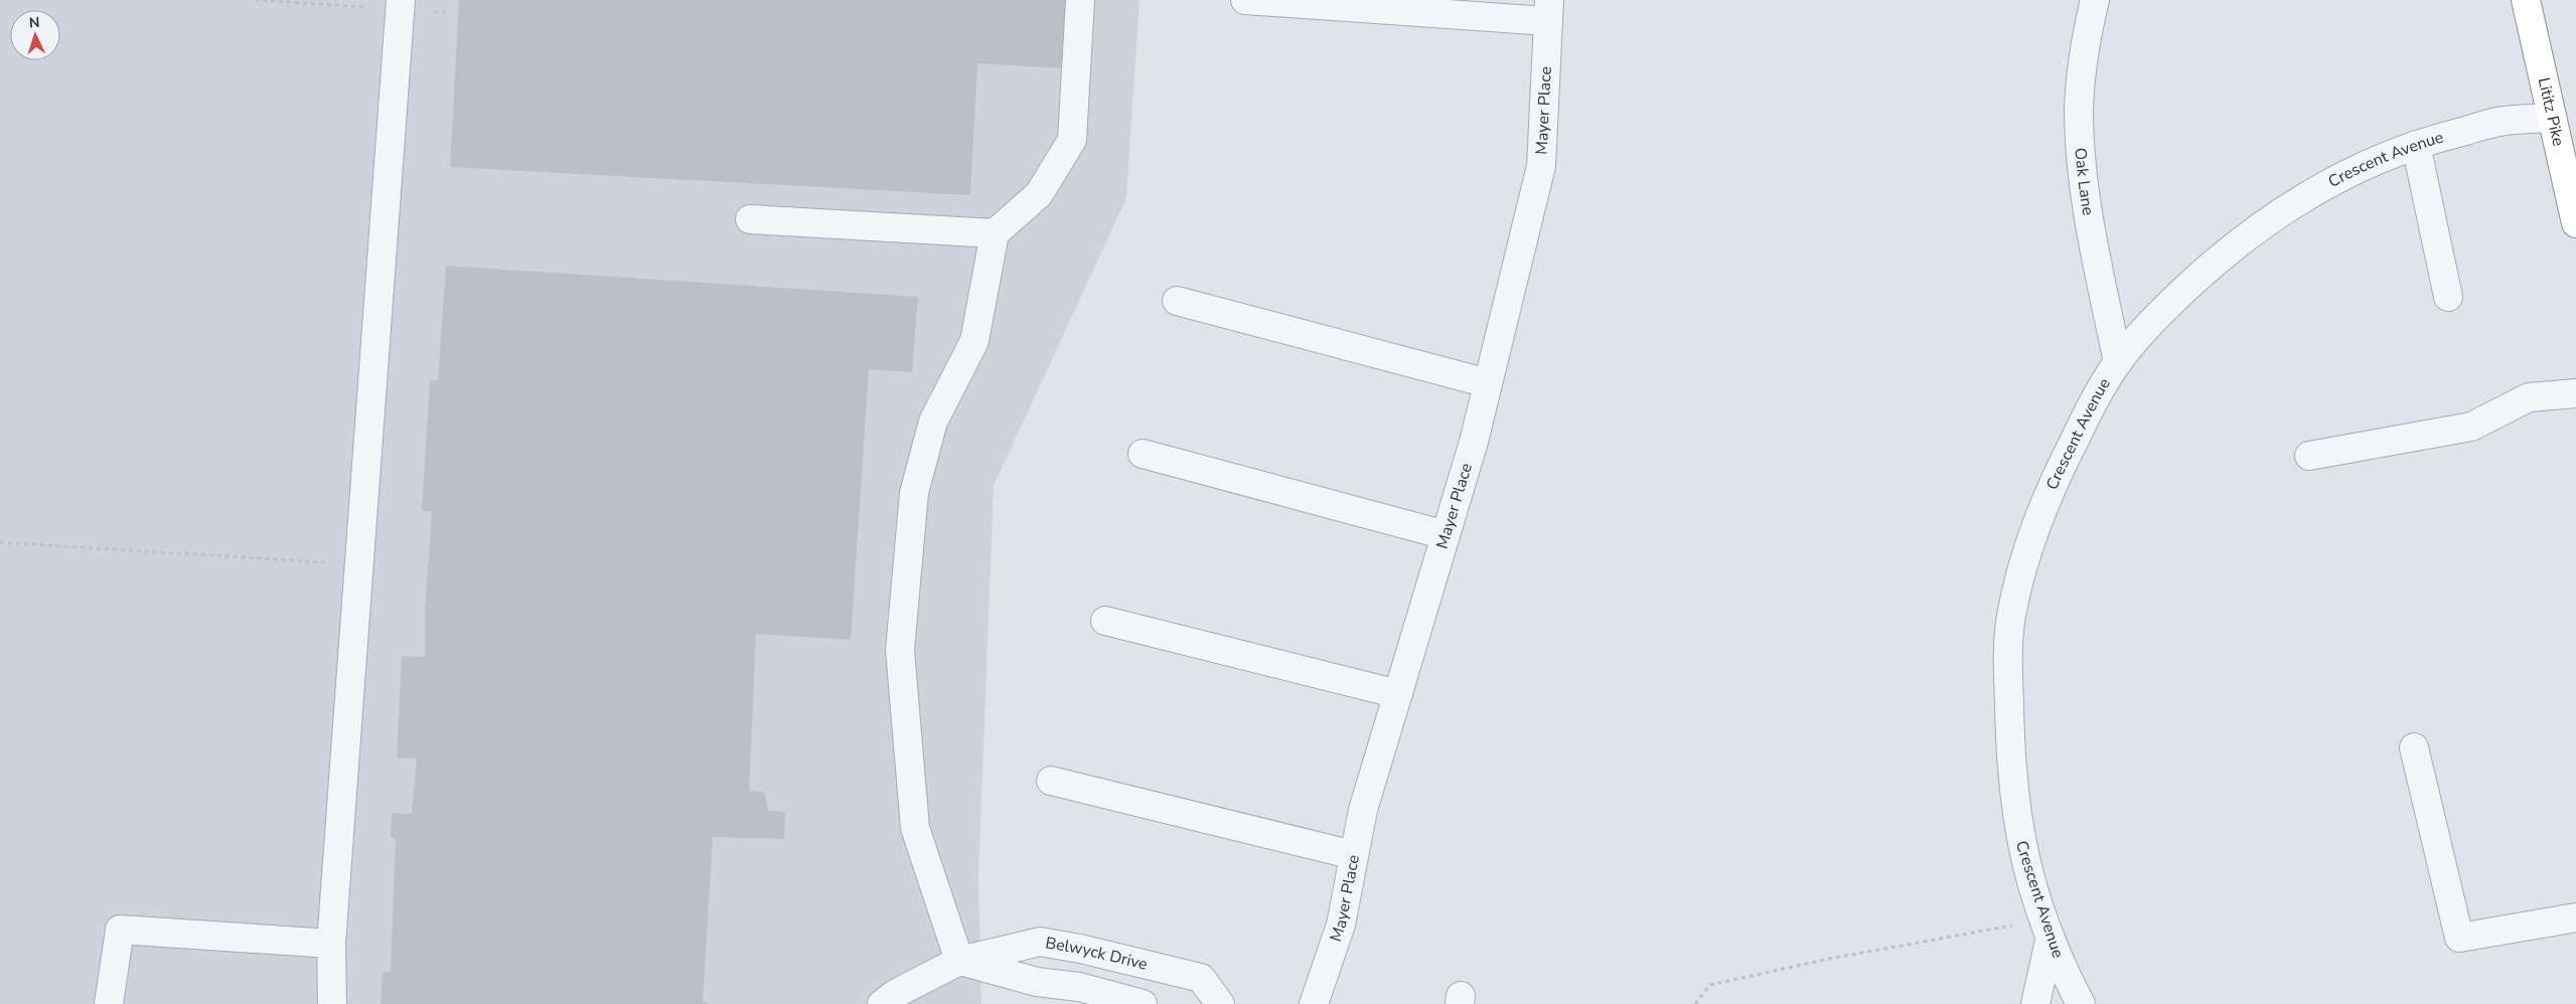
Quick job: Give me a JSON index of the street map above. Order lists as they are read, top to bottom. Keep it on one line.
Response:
{"streets":{"highway":["Lititz Pike"],"street":["Mayer Place","Crescent Avenue","Oak Lane","Belwyck Drive"]},"crossings":[["Lititz Pike","Crescent Avenue"],["Crescent Avenue","Oak Lane"]],"north":"top"}
